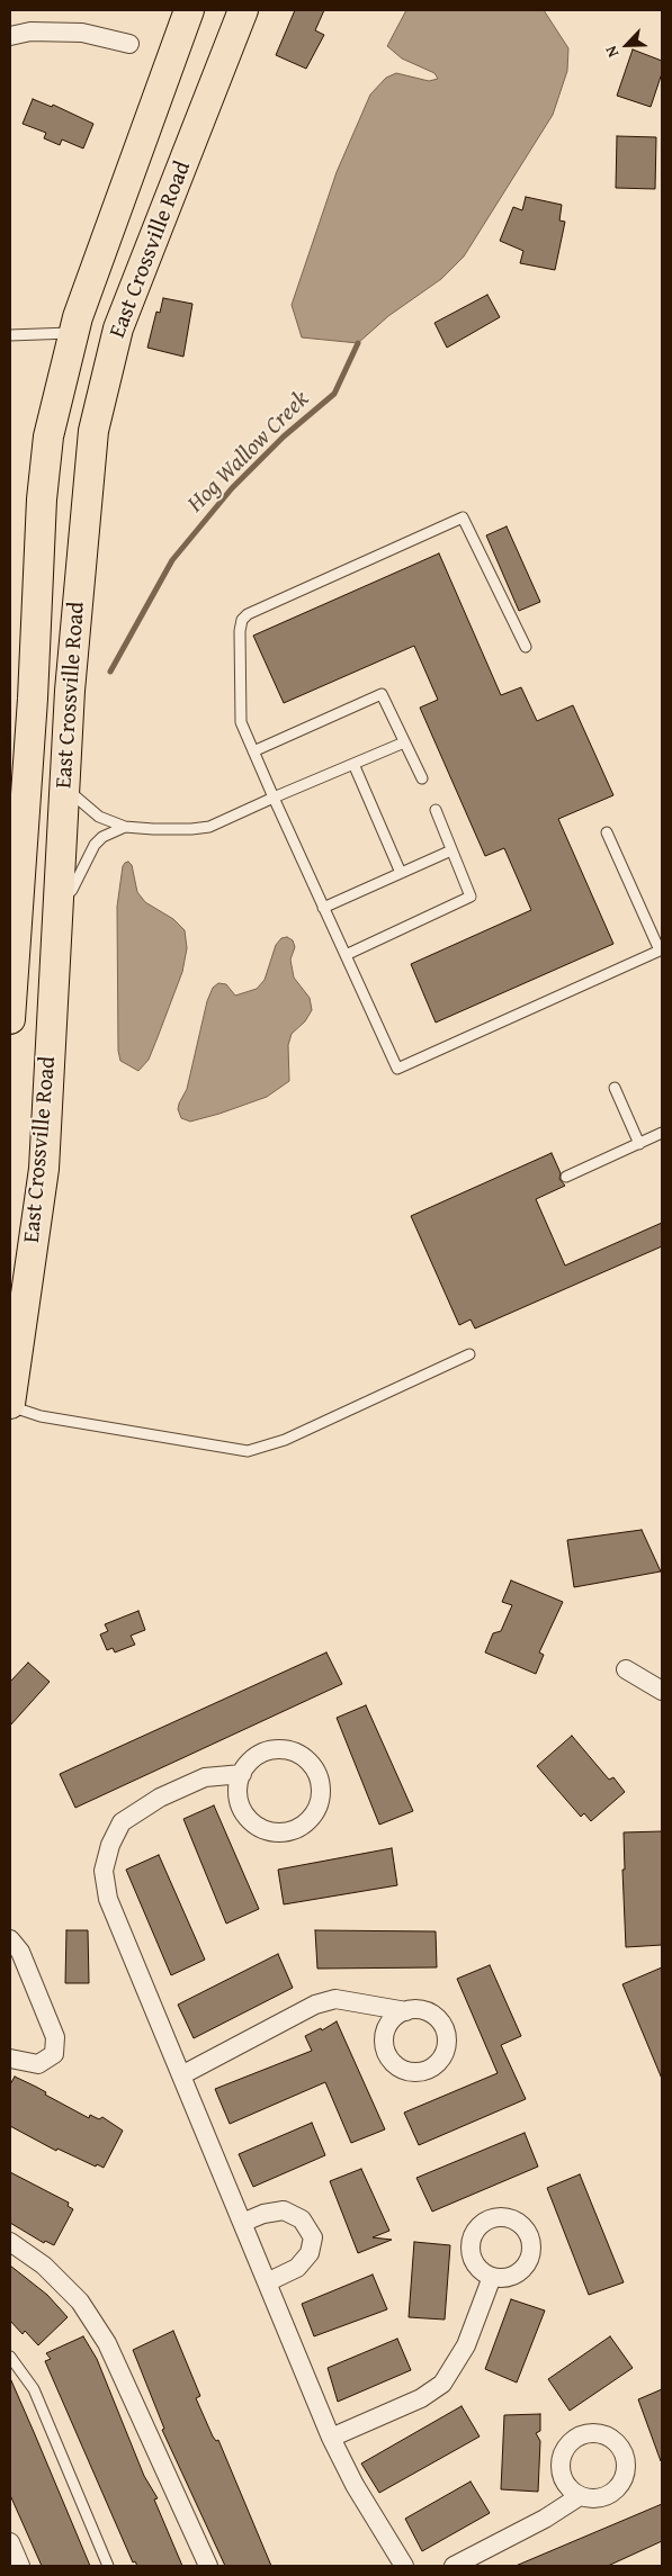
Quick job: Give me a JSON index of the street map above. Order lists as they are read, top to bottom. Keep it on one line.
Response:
{"streets":{"main road":["East Crossville Road"]},"water":["Hog Wallow Creek"],"north":"bottom left"}
